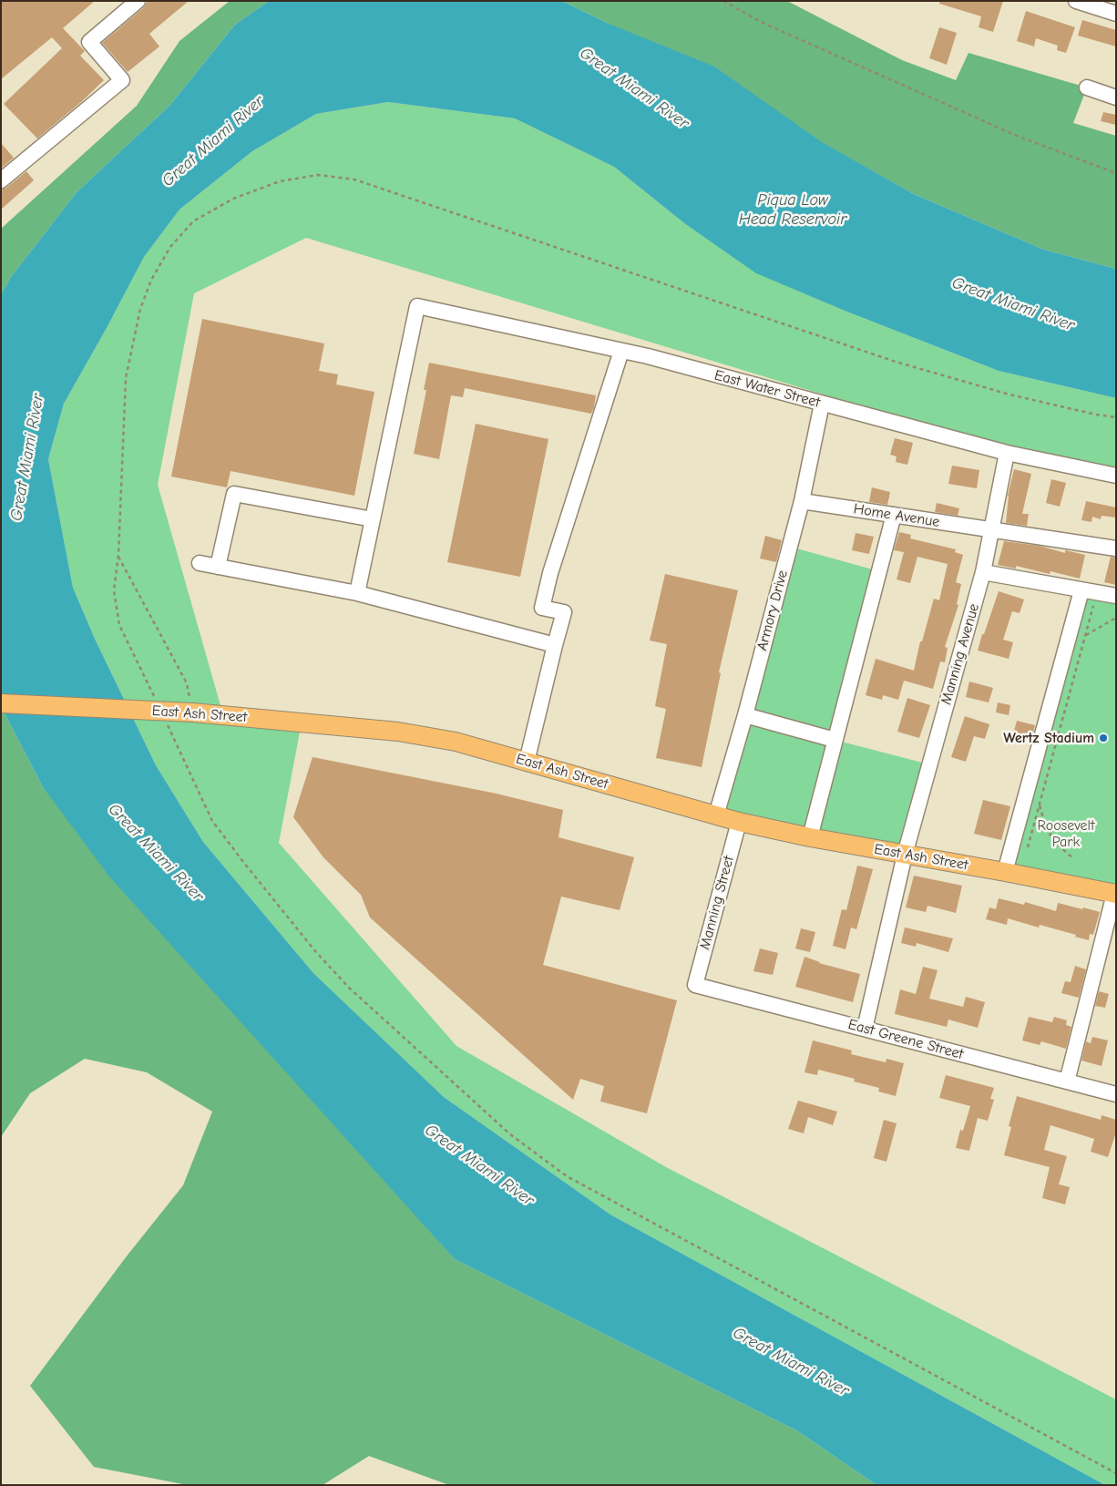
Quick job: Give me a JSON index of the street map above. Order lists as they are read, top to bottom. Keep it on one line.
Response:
{"streets":{"main road":["East Ash Street"],"street":["East Water Street","Home Avenue","Armory Drive","Manning Avenue","Manning Street","East Greene Street"]},"crossings":[["East Water Street","Armory Drive"],["East Water Street","Manning Avenue"],["Home Avenue","Armory Drive"],["Home Avenue","Manning Avenue"],["Armory Drive","East Ash Street"],["Manning Avenue","East Ash Street"],["Manning Avenue","East Greene Street"],["East Ash Street","Manning Street"],["Manning Street","East Greene Street"]],"water":["Great Miami River","Piqua Low Head Reservoir"],"parks":["Roosevelt Park"],"places":["Wertz Stadium"]}
